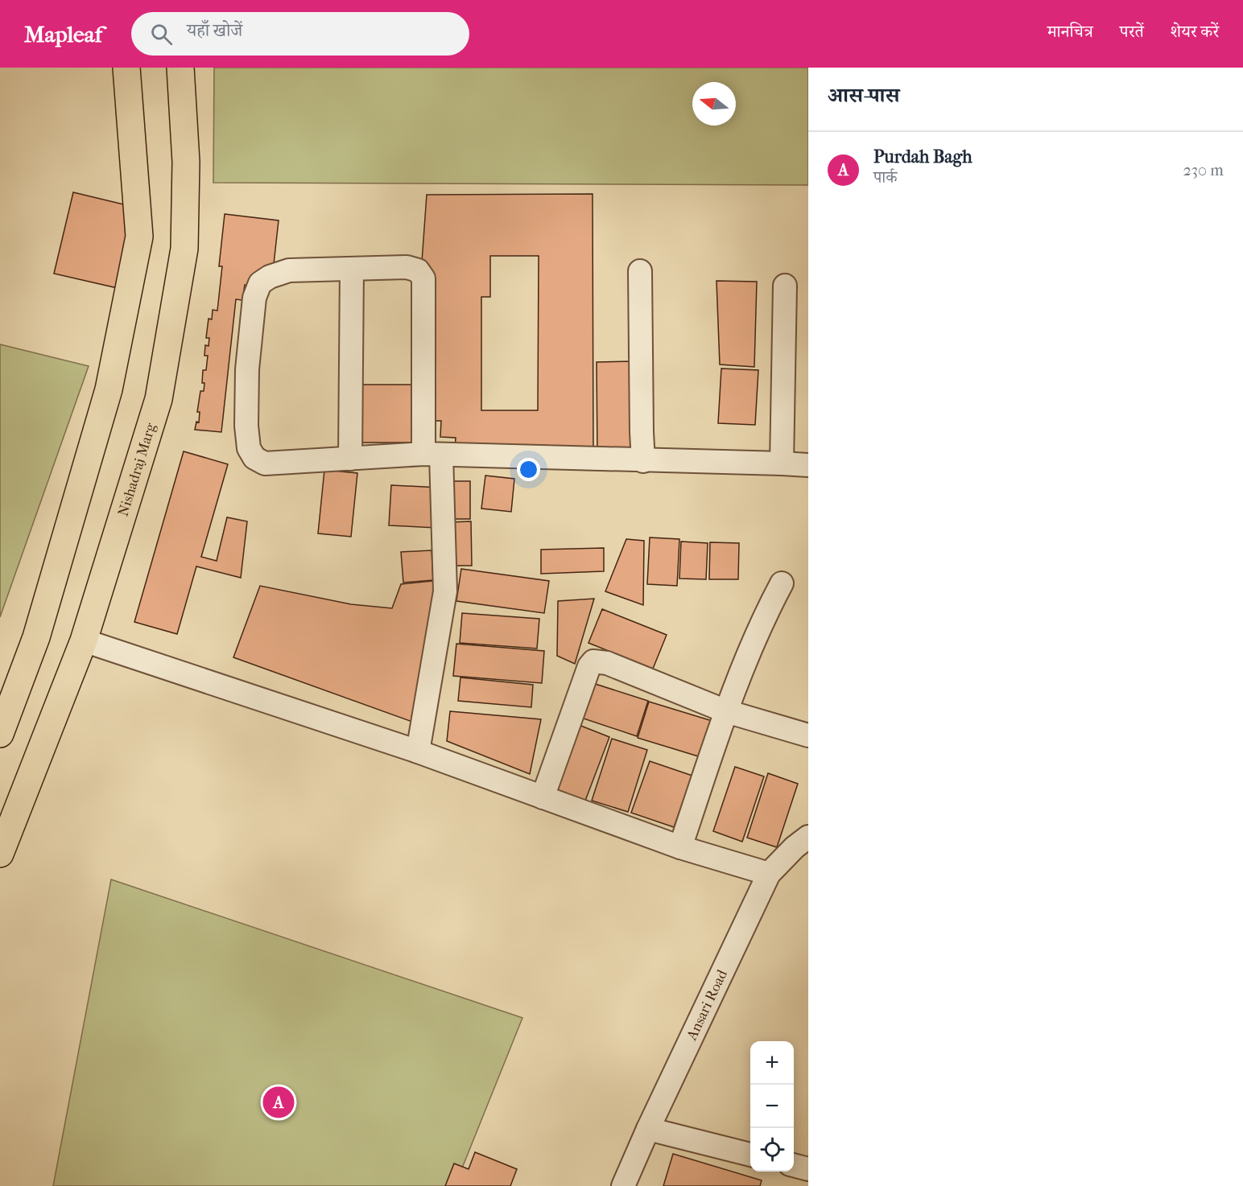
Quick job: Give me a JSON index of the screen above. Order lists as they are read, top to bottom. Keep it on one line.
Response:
{"streets":{"main road":["Nishadraj Marg"],"street":["Ansari Road"]},"north":"left","page":{"header":"Mapleaf","search":"यहाँ खोजें","nav":["मानचित्र","परतें","शेयर करें"],"heading":"आस-पास","list":[{"mark":"A","name":"Purdah Bagh","note":"पार्क","value":"230 m"}],"map_buttons":["+","−"],"pins":"A"}}
